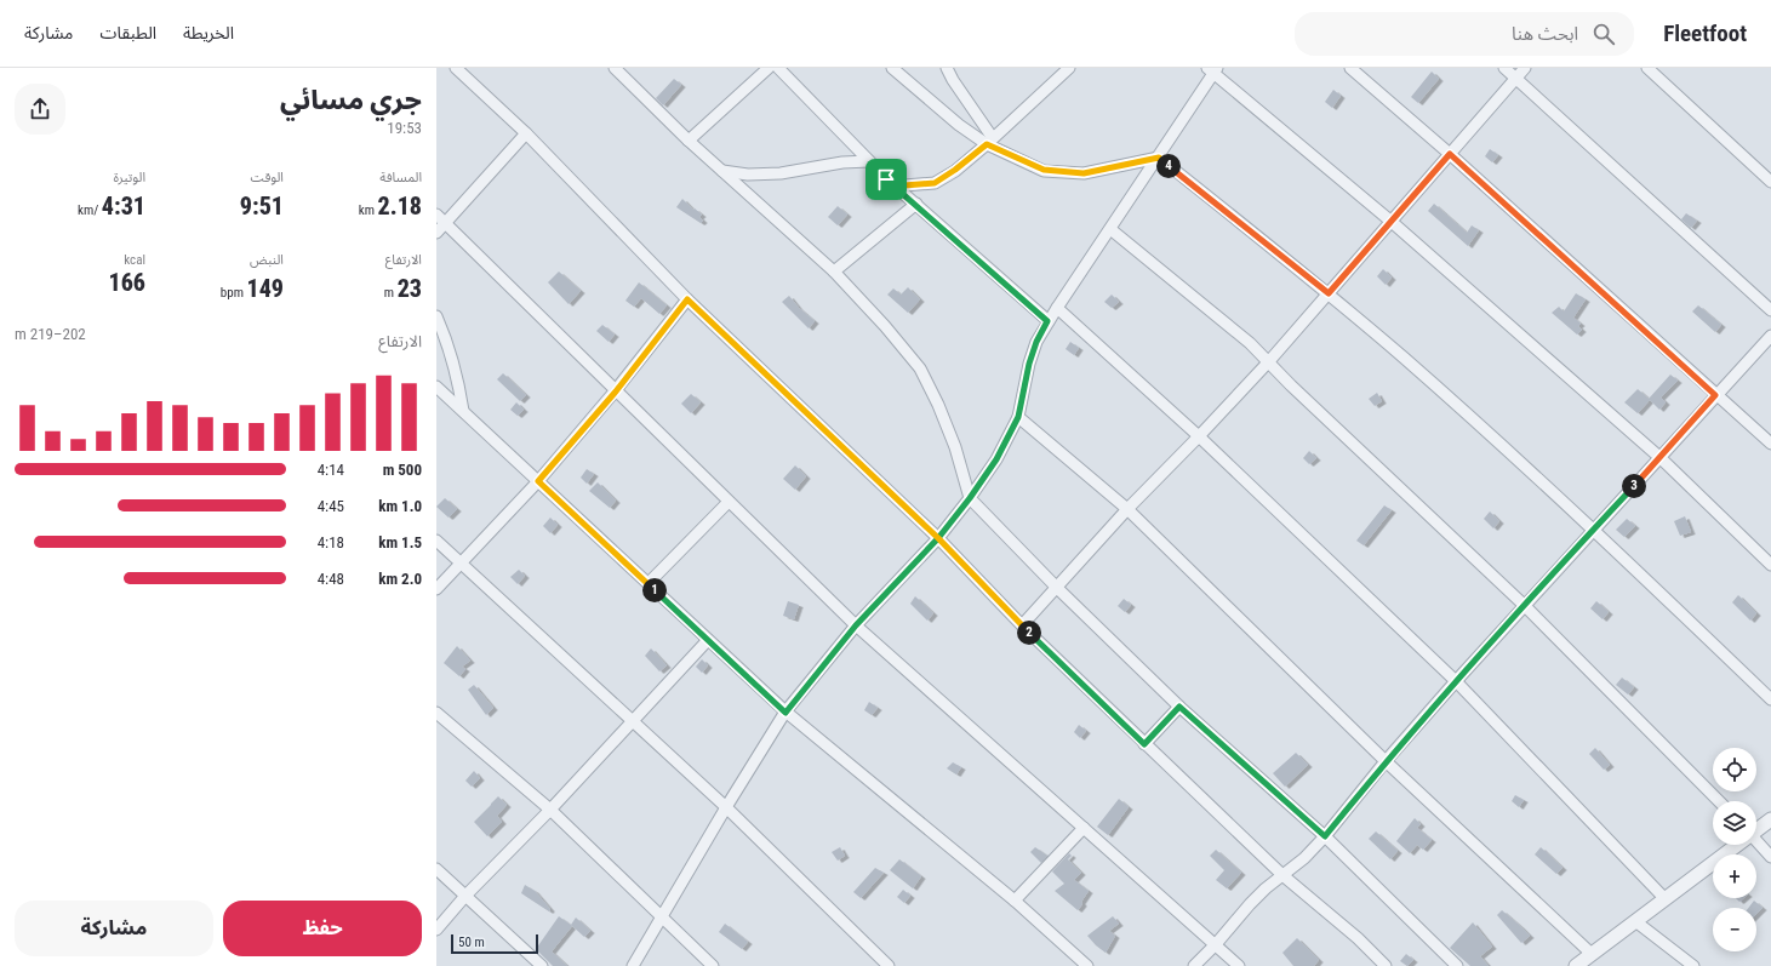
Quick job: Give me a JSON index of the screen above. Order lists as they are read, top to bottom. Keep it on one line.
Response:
{"scale_bar":"50 m","page":{"header":"Fleetfoot","search":"ابحث هنا","nav":["الخريطة","الطبقات","مشاركة"],"heading":["جري مسائي","19:53"],"stats":[["المسافة","2.18 km"],["الوقت","9:51"],["الوتيرة","4:31 /km"],["الارتفاع","23 m"],["النبض","149 bpm"],["kcal","166"]],"pins":["4","3","1","2"],"chart":["الارتفاع","202–219 m"],"list":[{"name":"500 m","note":"4:14"},{"name":"1.0 km","note":"4:45"},{"name":"1.5 km","note":"4:18"},{"name":"2.0 km","note":"4:48"}],"map_buttons":["+","−"],"buttons":["حفظ","مشاركة"],"scale":"50 m"}}
